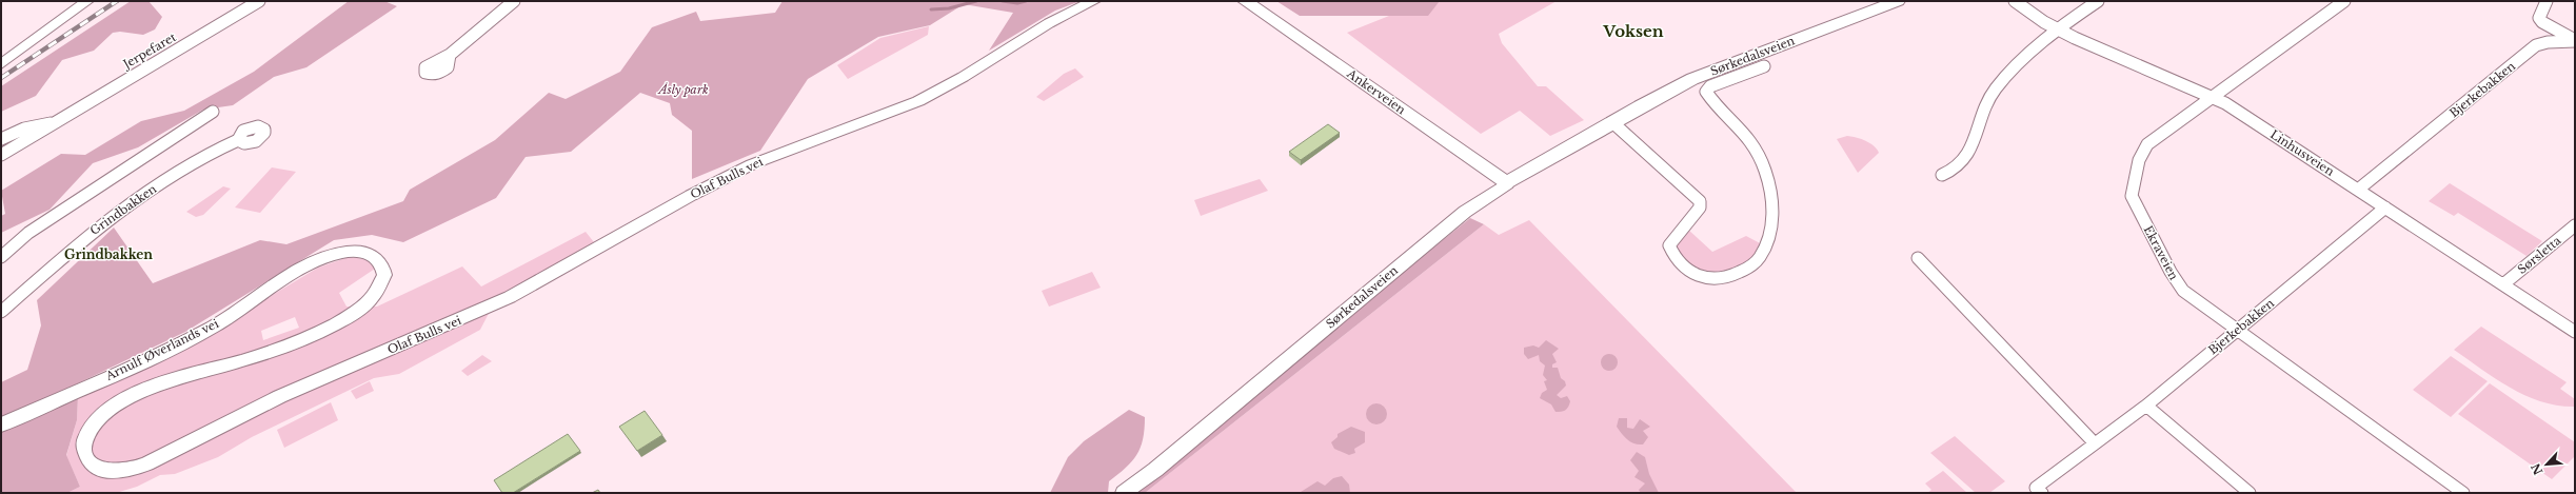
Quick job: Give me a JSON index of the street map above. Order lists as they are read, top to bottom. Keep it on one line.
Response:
{"streets":{"main road":["Sørkedalsveien","Ankerveien"],"street":["Jerpefaret","Bjerkebakken","Linhusveien","Olaf Bulls vei","Grindbakken","Ekraveien","Sørsletta","Arnulf Øverlands vei"]},"crossings":[["Sørkedalsveien","Ankerveien"],["Bjerkebakken","Linhusveien"],["Bjerkebakken","Ekraveien"],["Linhusveien","Ekraveien"],["Linhusveien","Sørsletta"],["Olaf Bulls vei","Arnulf Øverlands vei"]],"districts":["Voksen","Grindbakken"],"parks":["Åsly park"],"north":"bottom left"}
